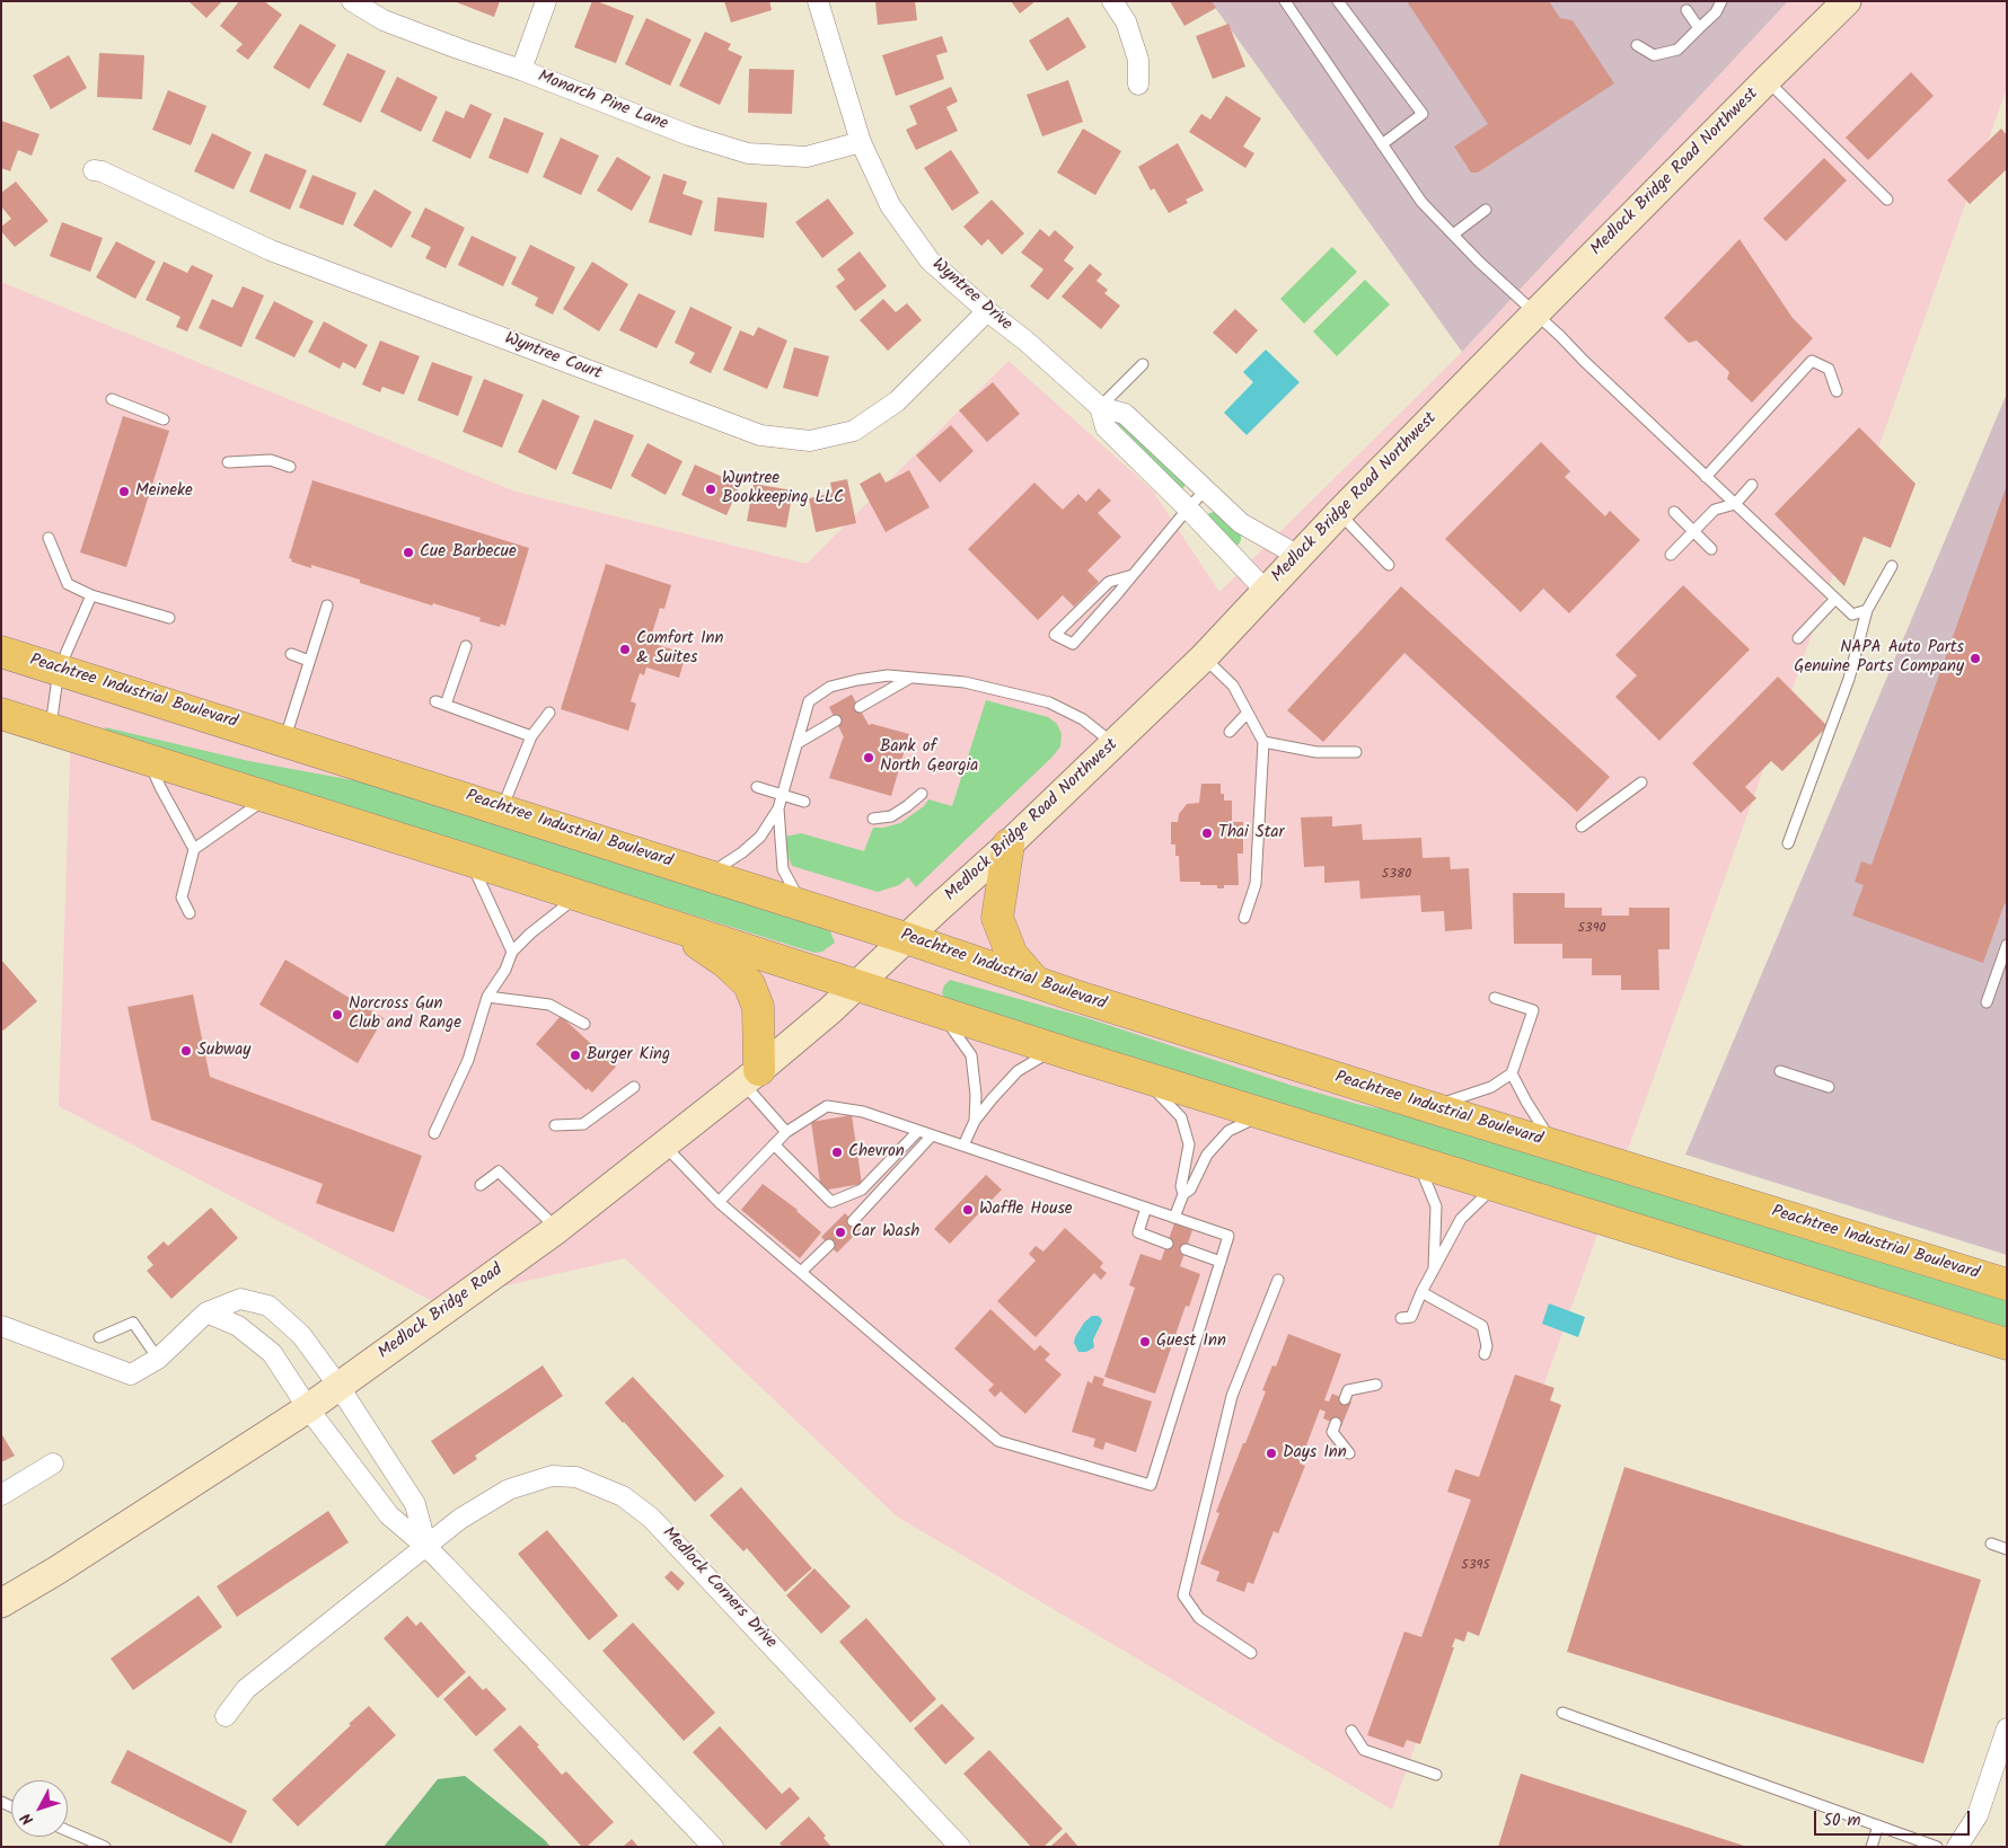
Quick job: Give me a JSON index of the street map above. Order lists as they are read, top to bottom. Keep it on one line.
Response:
{"streets":{"highway":["Peachtree Industrial Boulevard"],"street":["Monarch Pine Lane","Medlock Bridge Road Northwest","Wyntree Drive","Wyntree Court","Medlock Bridge Road","Medlock Corners Drive"]},"crossings":[["Monarch Pine Lane","Wyntree Drive"],["Medlock Bridge Road Northwest","Wyntree Drive"],["Medlock Bridge Road Northwest","Peachtree Industrial Boulevard"],["Medlock Bridge Road Northwest","Medlock Bridge Road"],["Wyntree Drive","Wyntree Court"]],"places":["Wyntree Bookkeeping LLC","Meineke","Cue Barbecue","Comfort Inn & Suites","NAPA Auto Parts Genuine Parts Company","Bank of North Georgia","Thai Star","Norcross Gun Club and Range","Subway","Burger King","Chevron","Waffle House","Car Wash","Guest Inn","Days Inn"],"house_numbers":["5380","5390","5395"],"scale_bar":"50 m","north":"bottom left"}
